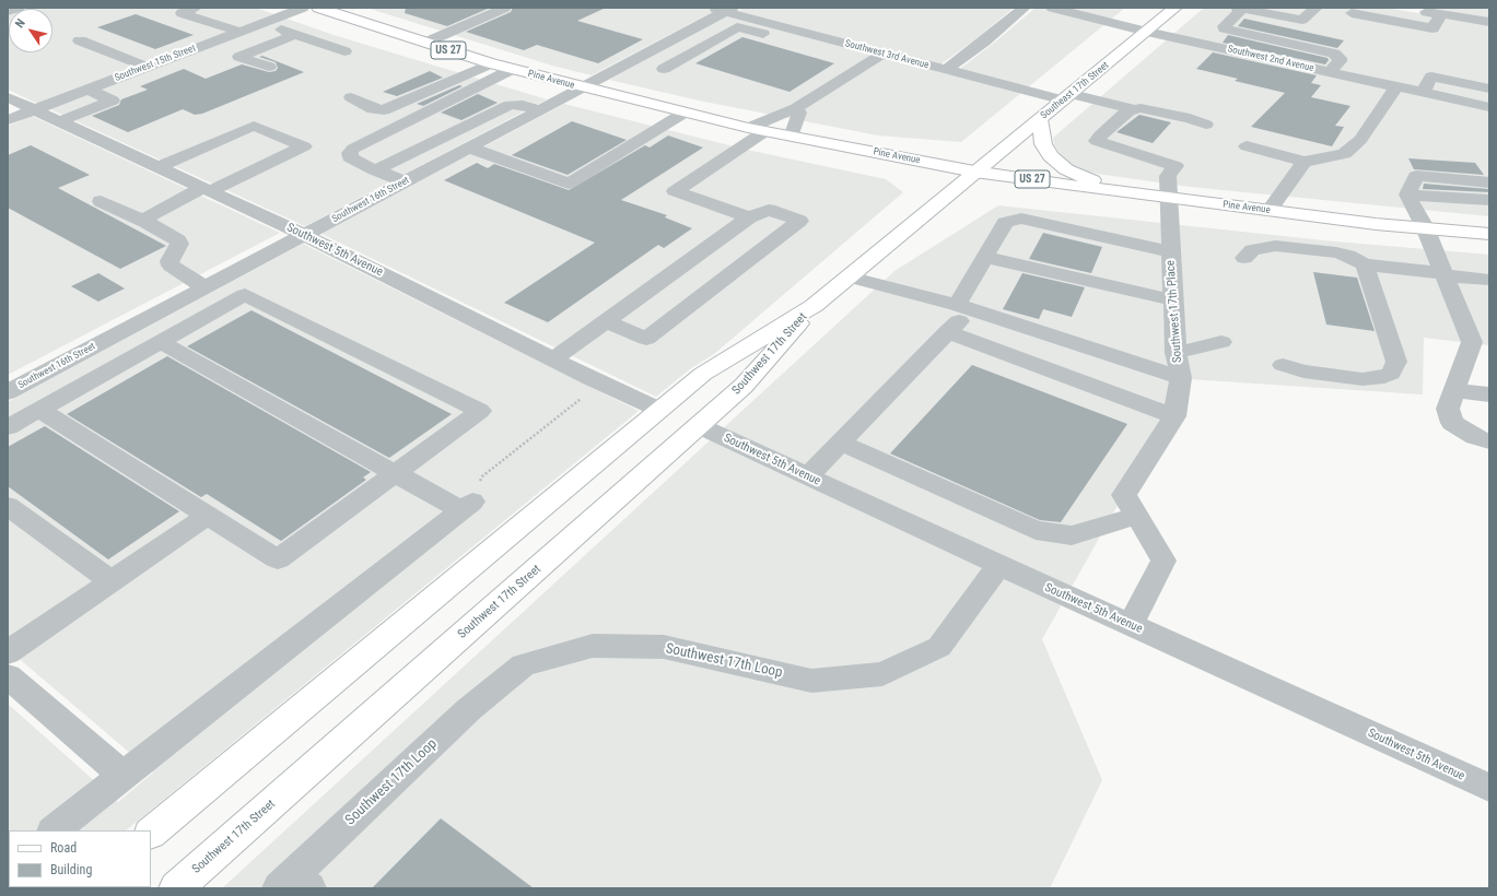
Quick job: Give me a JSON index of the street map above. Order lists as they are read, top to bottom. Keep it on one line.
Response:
{"streets":{"main road":["US 27","Pine Avenue","Southeast 17th Street","Southwest 17th Street"],"street":["Southwest 3rd Avenue","Southwest 2nd Avenue","Southwest 15th Street","Southwest 16th Street","Southwest 5th Avenue","Southwest 17th Place","Southwest 17th Loop"]},"crossings":[["Southwest 3rd Avenue","Southeast 17th Street"],["Southwest 3rd Avenue","Southwest 16th Street"],["Southwest 3rd Avenue","Southwest 17th Place"],["Southwest 2nd Avenue","Southeast 17th Street"],["Southwest 15th Street","Southwest 5th Avenue"],["Pine Avenue","Southeast 17th Street"],["Pine Avenue","Southwest 16th Street"],["Pine Avenue","Southwest 17th Place"],["Pine Avenue","Southwest 17th Street"],["Southeast 17th Street","Southwest 17th Street"],["Southwest 16th Street","Southwest 5th Avenue"],["Southwest 5th Avenue","Southwest 17th Place"],["Southwest 5th Avenue","Southwest 17th Street"],["Southwest 5th Avenue","Southwest 17th Loop"]],"legend":["Road","Building"],"north":"top left"}
